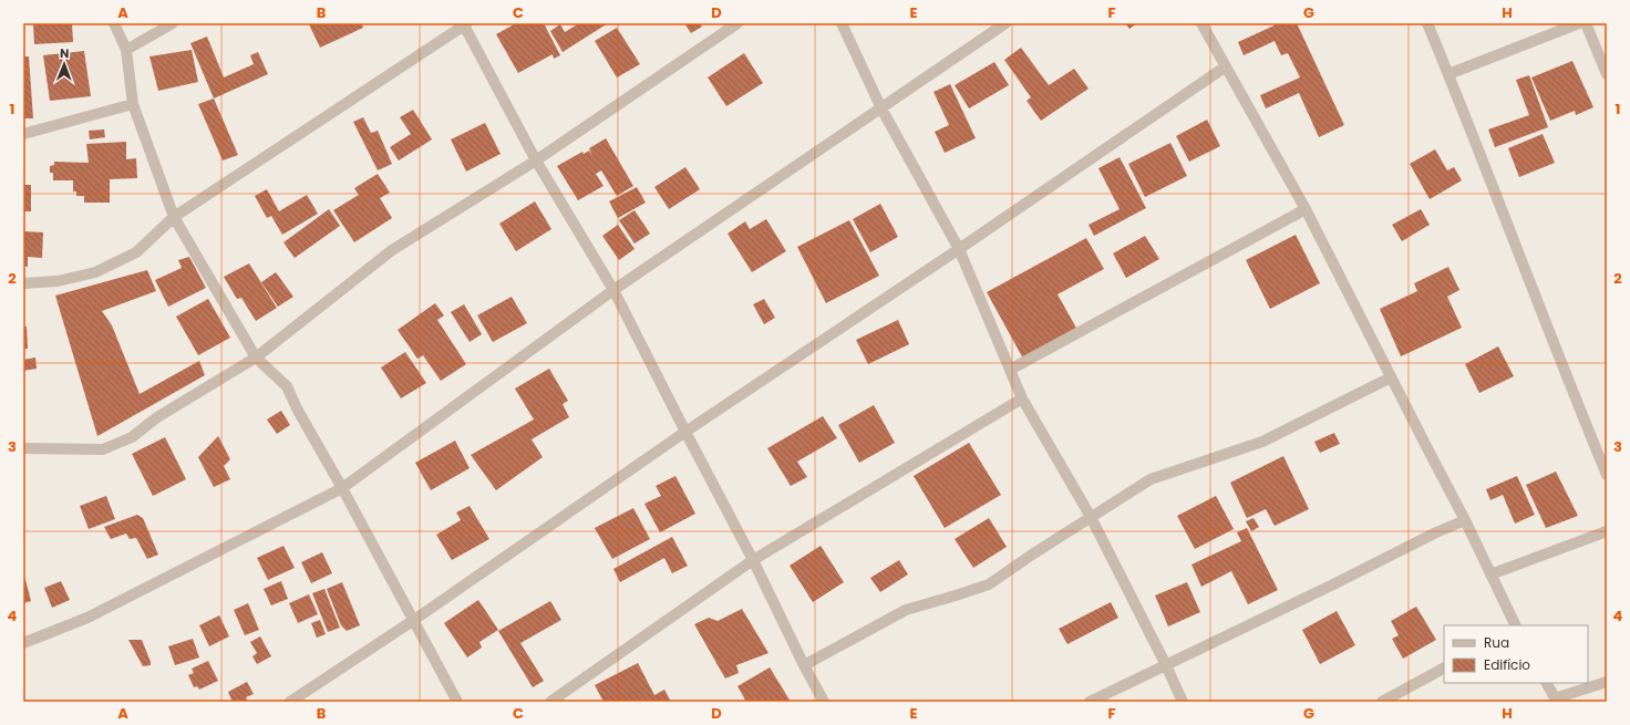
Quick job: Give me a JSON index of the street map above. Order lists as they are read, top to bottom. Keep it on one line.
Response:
{"legend":["Rua","Edifício"],"north":"top","grid":{"columns":["A","B","C","D","E","F","G","H"],"rows":["1","2","3","4"]}}
